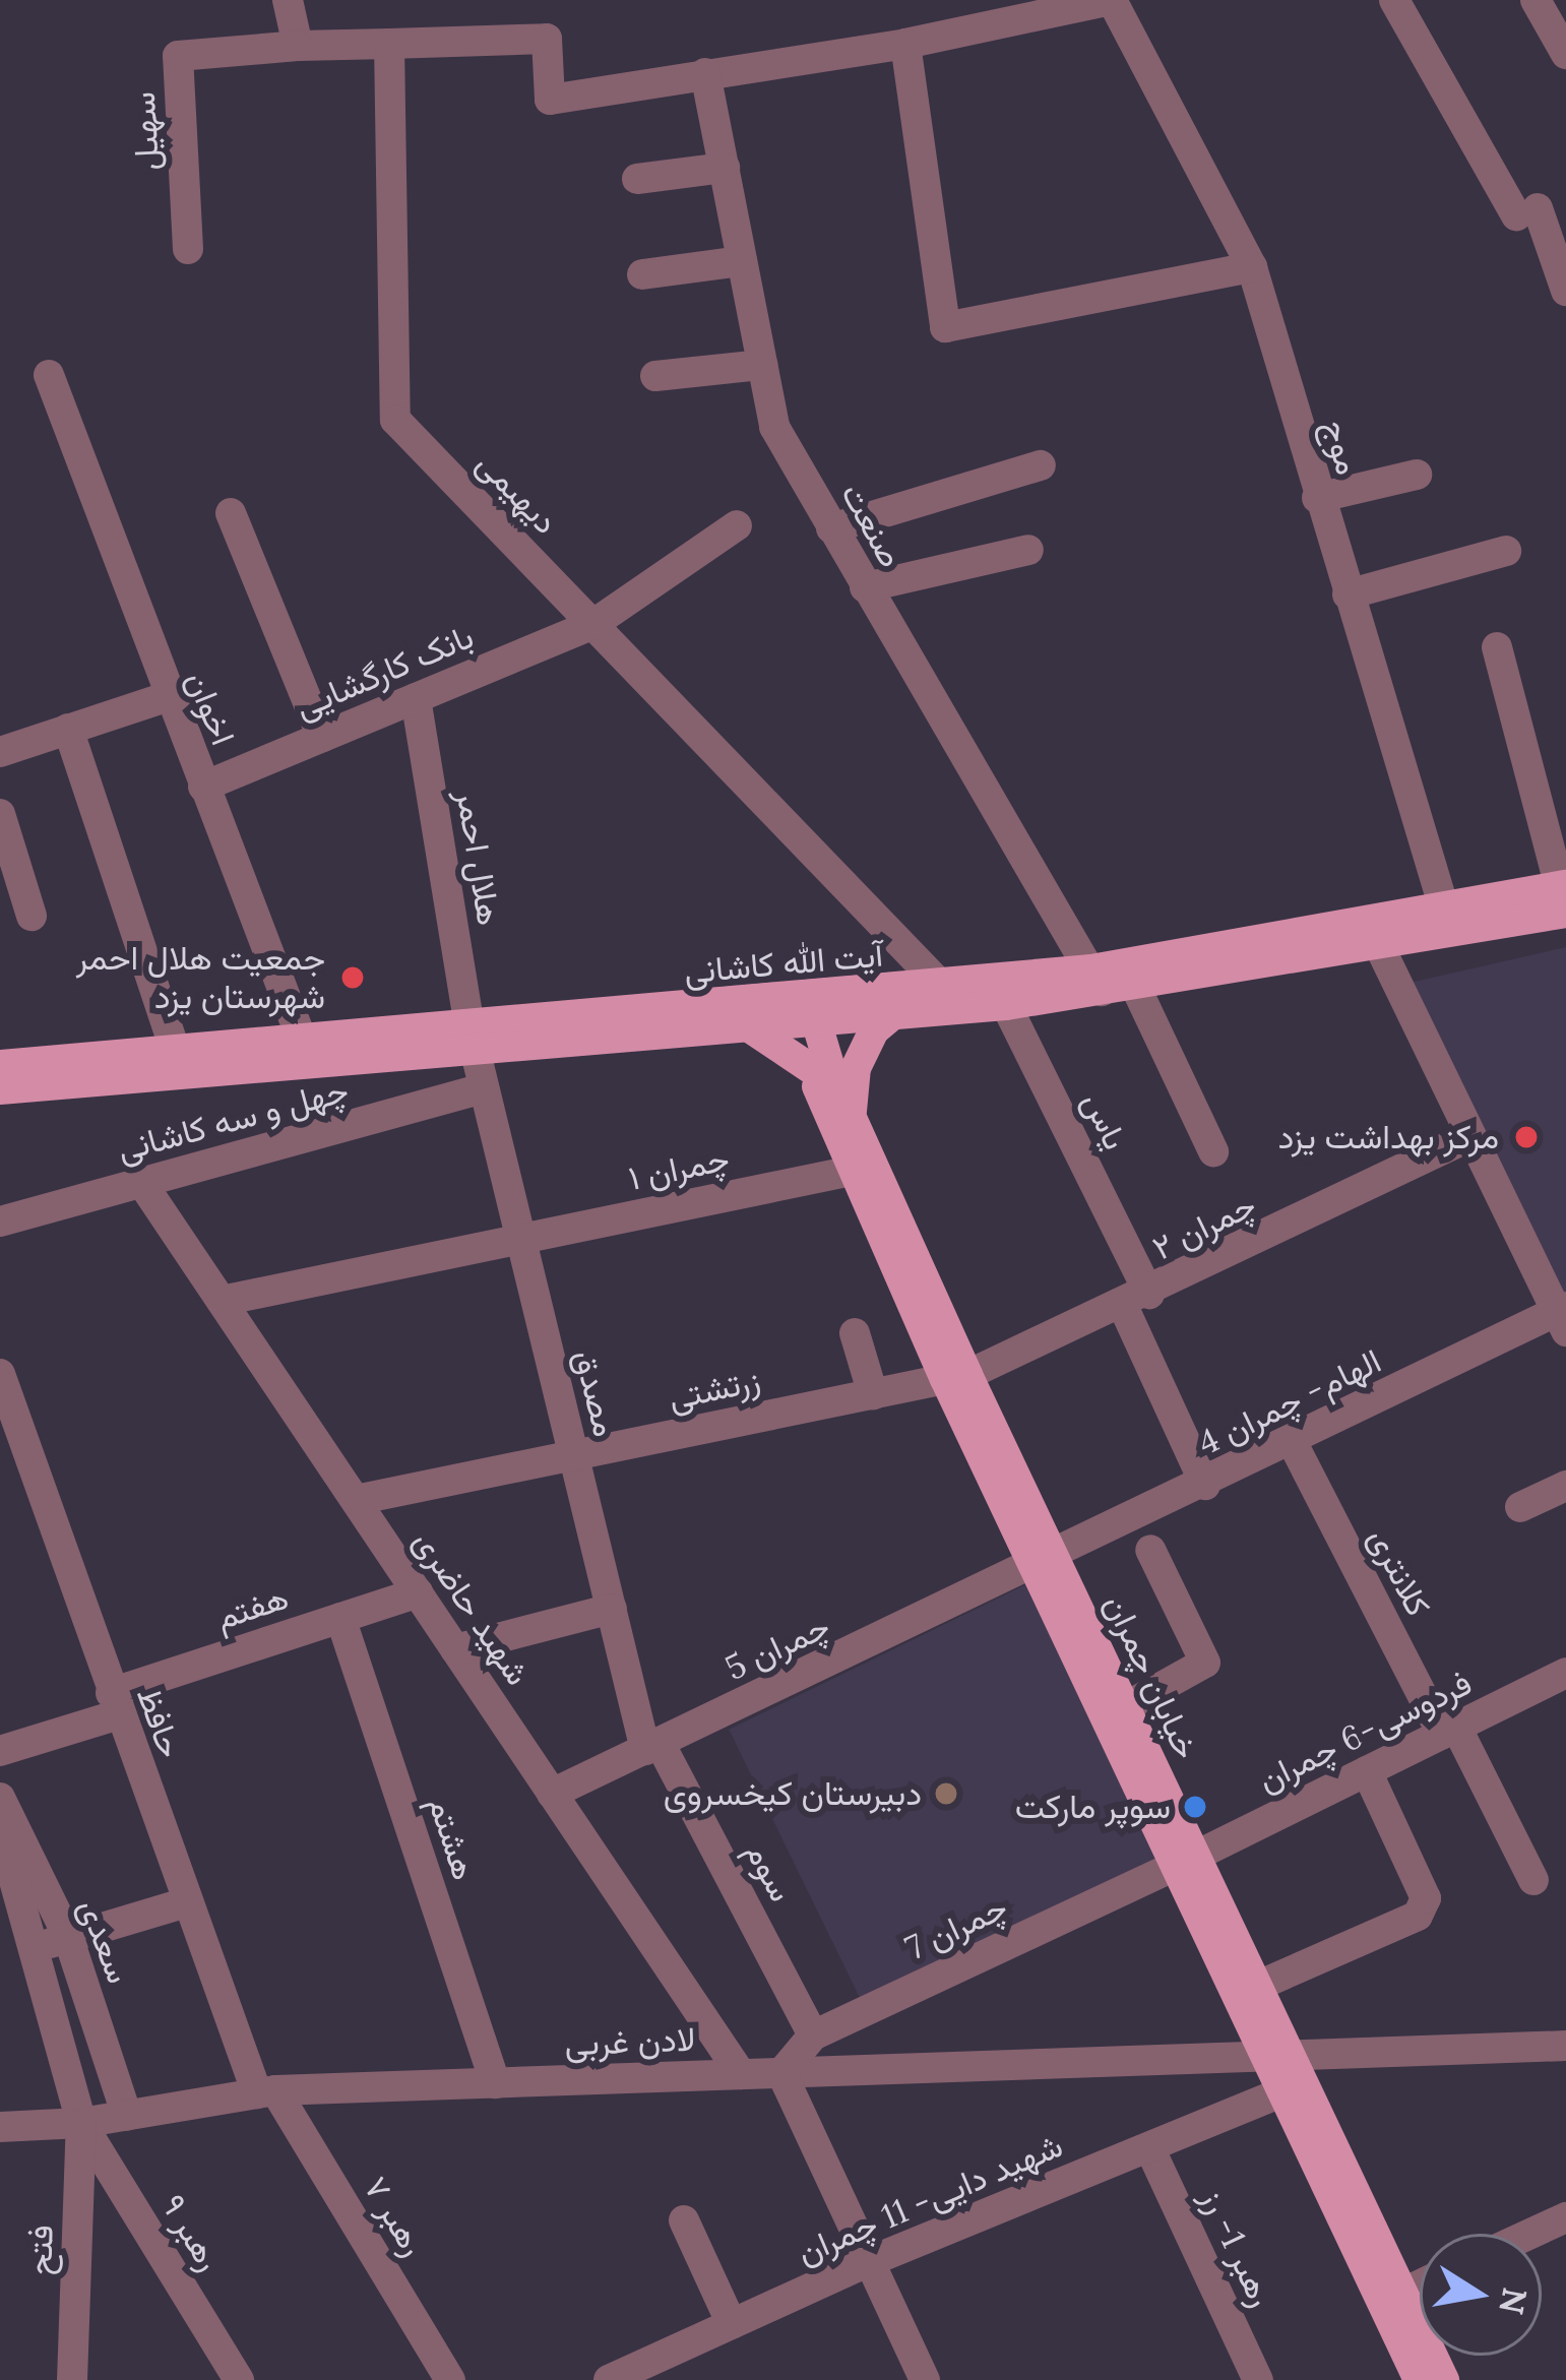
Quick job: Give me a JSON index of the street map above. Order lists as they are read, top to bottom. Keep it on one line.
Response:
{"streets":{"main road":["آیت الله کاشانی","خیابان چمران"],"street":["سهیل","موج","دیهیمی","صنعت","بانک کارگشایی","اخوان","هلال احمر","چهل و سه کاشانی","یاس","چمران ۱","چمران ۲","زرتشتی","مصدق","الهام- چمران 4","کلانتری","هفتم","شهید حاضری","چمران 5","حافظ","فردوسی-6 چمران","هشتم","سوم","چمران 7","سعدی","لادن غربی","شهید دایی- 11 چمران","رهبر ۷","رهبر ۹","رهبر 1- رز","فتح"]},"crossings":[["موج","آیت الله کاشانی"],["دیهیمی","بانک کارگشایی"],["دیهیمی","آیت الله کاشانی"],["صنعت","آیت الله کاشانی"],["بانک کارگشایی","اخوان"],["بانک کارگشایی","هلال احمر"],["اخوان","آیت الله کاشانی"],["هلال احمر","آیت الله کاشانی"],["هلال احمر","مصدق"],["آیت الله کاشانی","یاس"],["آیت الله کاشانی","مصدق"],["آیت الله کاشانی","خیابان چمران"],["چهل و سه کاشانی","مصدق"],["چهل و سه کاشانی","شهید حاضری"],["یاس","چمران ۲"],["یاس","الهام- چمران 4"],["چمران ۱","مصدق"],["چمران ۱","خیابان چمران"],["چمران ۲","زرتشتی"],["چمران ۲","خیابان چمران"],["زرتشتی","مصدق"],["زرتشتی","شهید حاضری"],["زرتشتی","خیابان چمران"],["مصدق","چمران 5"],["مصدق","سوم"],["الهام- چمران 4","کلانتری"],["الهام- چمران 4","چمران 5"],["الهام- چمران 4","خیابان چمران"],["کلانتری","فردوسی-6 چمران"],["هفتم","شهید حاضری"],["هفتم","حافظ"],["هفتم","هشتم"],["شهید حاضری","چمران 5"],["شهید حاضری","لادن غربی"],["چمران 5","خیابان چمران"],["چمران 5","سوم"],["خیابان چمران","فردوسی-6 چمران"],["خیابان چمران","چمران 7"],["خیابان چمران","لادن غربی"],["خیابان چمران","شهید دایی- 11 چمران"],["حافظ","لادن غربی"],["حافظ","رهبر ۷"],["فردوسی-6 چمران","چمران 7"],["هشتم","لادن غربی"],["سوم","چمران 7"],["چمران 7","لادن غربی"],["سعدی","لادن غربی"],["سعدی","رهبر ۹"],["سعدی","فتح"],["لادن غربی","رهبر ۷"],["لادن غربی","رهبر ۹"],["لادن غربی","فتح"],["شهید دایی- 11 چمران","رهبر 1- رز"],["رهبر ۹","فتح"]],"places":["جمعیت هلال احمر شهرستان یزد","مرکز بهداشت یزد","دبیرستان کیخسروی","سوپر مارکت"],"north":"right"}
